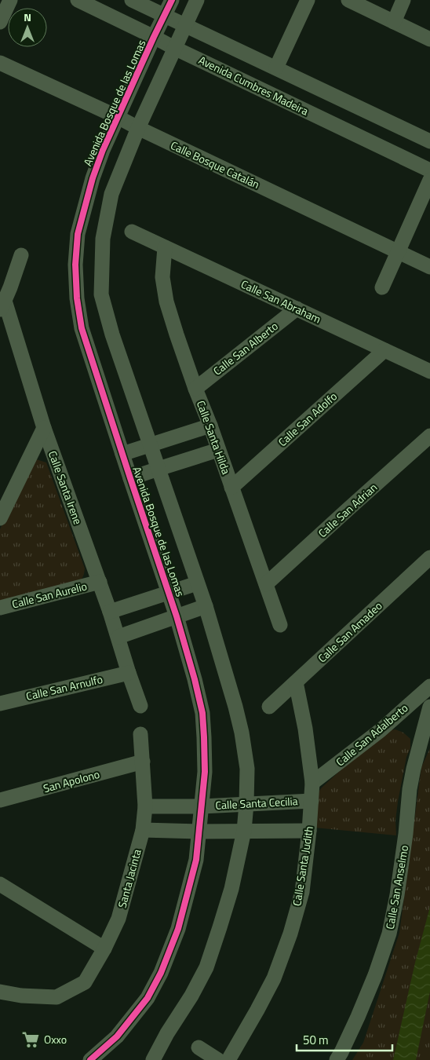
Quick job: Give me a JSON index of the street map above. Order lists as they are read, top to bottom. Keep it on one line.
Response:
{"streets":{"street":["Avenida Cumbres Madeira","Avenida Bosque de las Lomas","Calle Bosque Catalán","Calle San Abraham","Calle San Alberto","Calle San Adolfo","Calle Santa Hilda","Calle Santa Irene","Calle San Adrian","Calle San Aurelio","Calle San Amadeo","Calle San Arnulfo","Calle San Adalberto","San Apolono","Calle Santa Cecilia","Calle Santa Judith","Santa Jacinta","Calle San Anselmo"]},"crossings":[["Avenida Cumbres Madeira","Avenida Bosque de las Lomas"],["Avenida Bosque de las Lomas","Calle Bosque Catalán"],["Avenida Bosque de las Lomas","Calle Santa Cecilia"],["Calle San Abraham","Calle San Alberto"],["Calle San Abraham","Calle San Adolfo"],["Calle San Abraham","Calle Santa Hilda"],["Calle San Alberto","Calle Santa Hilda"],["Calle San Adolfo","Calle Santa Hilda"],["Calle Santa Hilda","Calle San Adrian"],["Calle Santa Irene","Calle San Aurelio"],["Calle Santa Irene","Calle San Arnulfo"],["Calle San Amadeo","Calle Santa Judith"],["Calle San Adalberto","Calle Santa Judith"],["San Apolono","Santa Jacinta"],["Calle Santa Cecilia","Calle Santa Judith"],["Calle Santa Cecilia","Santa Jacinta"]],"places":{"supermarket":["Oxxo"]},"scale_bar":"50 m","north":"top"}
